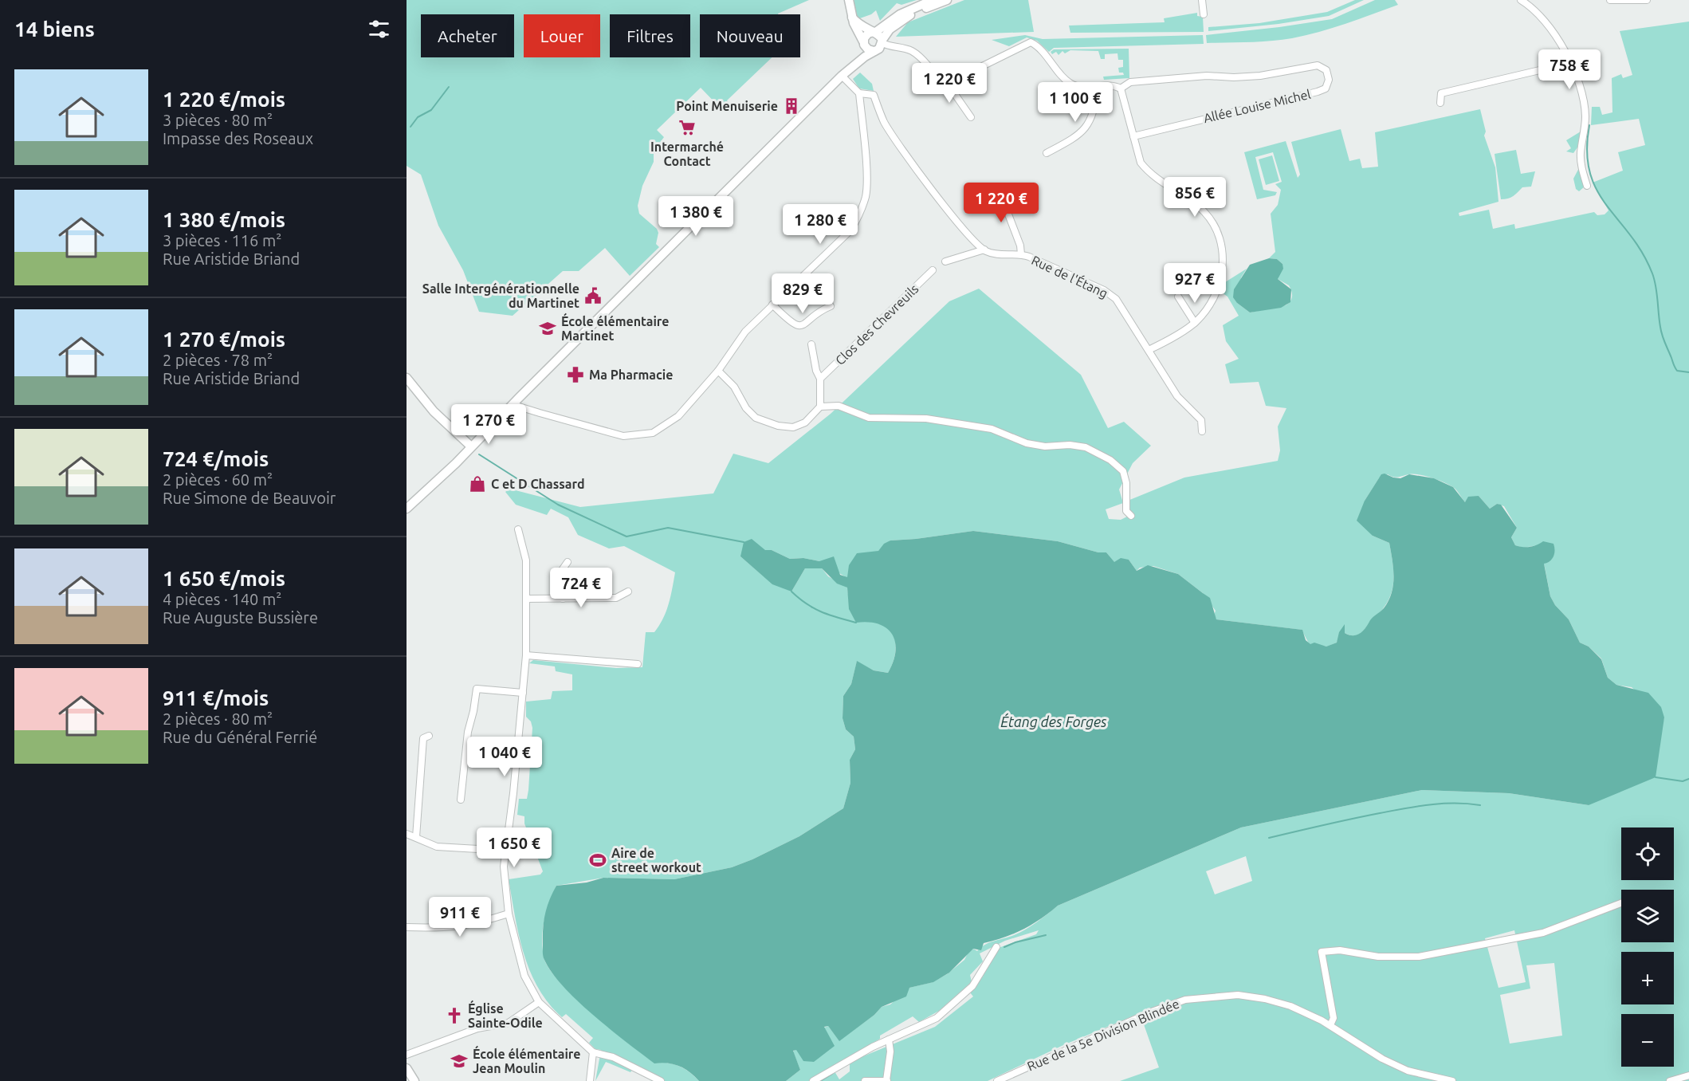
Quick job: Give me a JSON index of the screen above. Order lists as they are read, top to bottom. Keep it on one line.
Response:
{"streets":{"street":["Allée Louise Michel","Rue de l'Étang","Clos des Chevreuils","Rue de la 5e Division Blindée"]},"water":["Étang des Forges"],"places":{"building":["Point Menuiserie"],"supermarket":["Intermarché Contact"],"public building":["Salle Intergénérationnelle du Martinet"],"school or university":["École élémentaire Martinet","École élémentaire Jean Moulin"],"pharmacy":["Ma Pharmacie"],"shop":["C et D Chassard"],"sports":["Aire de street workout"],"church":["Église Sainte-Odile"]},"page":{"heading":"14 biens","chip":["Acheter","Louer","Filtres","Nouveau"],"price":["758 €","1 220 €","1 100 €","856 €","1 220 €","1 380 €","1 280 €","927 €","829 €","1 270 €","724 €","1 040 €","1 650 €","911 €"],"list":[{"name":"1 220 €/mois","note":"3 pièces · 80 m² · Impasse des Roseaux"},{"name":"1 380 €/mois","note":"3 pièces · 116 m² · Rue Aristide Briand"},{"name":"1 270 €/mois","note":"2 pièces · 78 m² · Rue Aristide Briand"},{"name":"724 €/mois","note":"2 pièces · 60 m² · Rue Simone de Beauvoir"},{"name":"1 650 €/mois","note":"4 pièces · 140 m² · Rue Auguste Bussière"},{"name":"911 €/mois","note":"2 pièces · 80 m² · Rue du Général Ferrié"}],"map_buttons":["+","−"]}}
